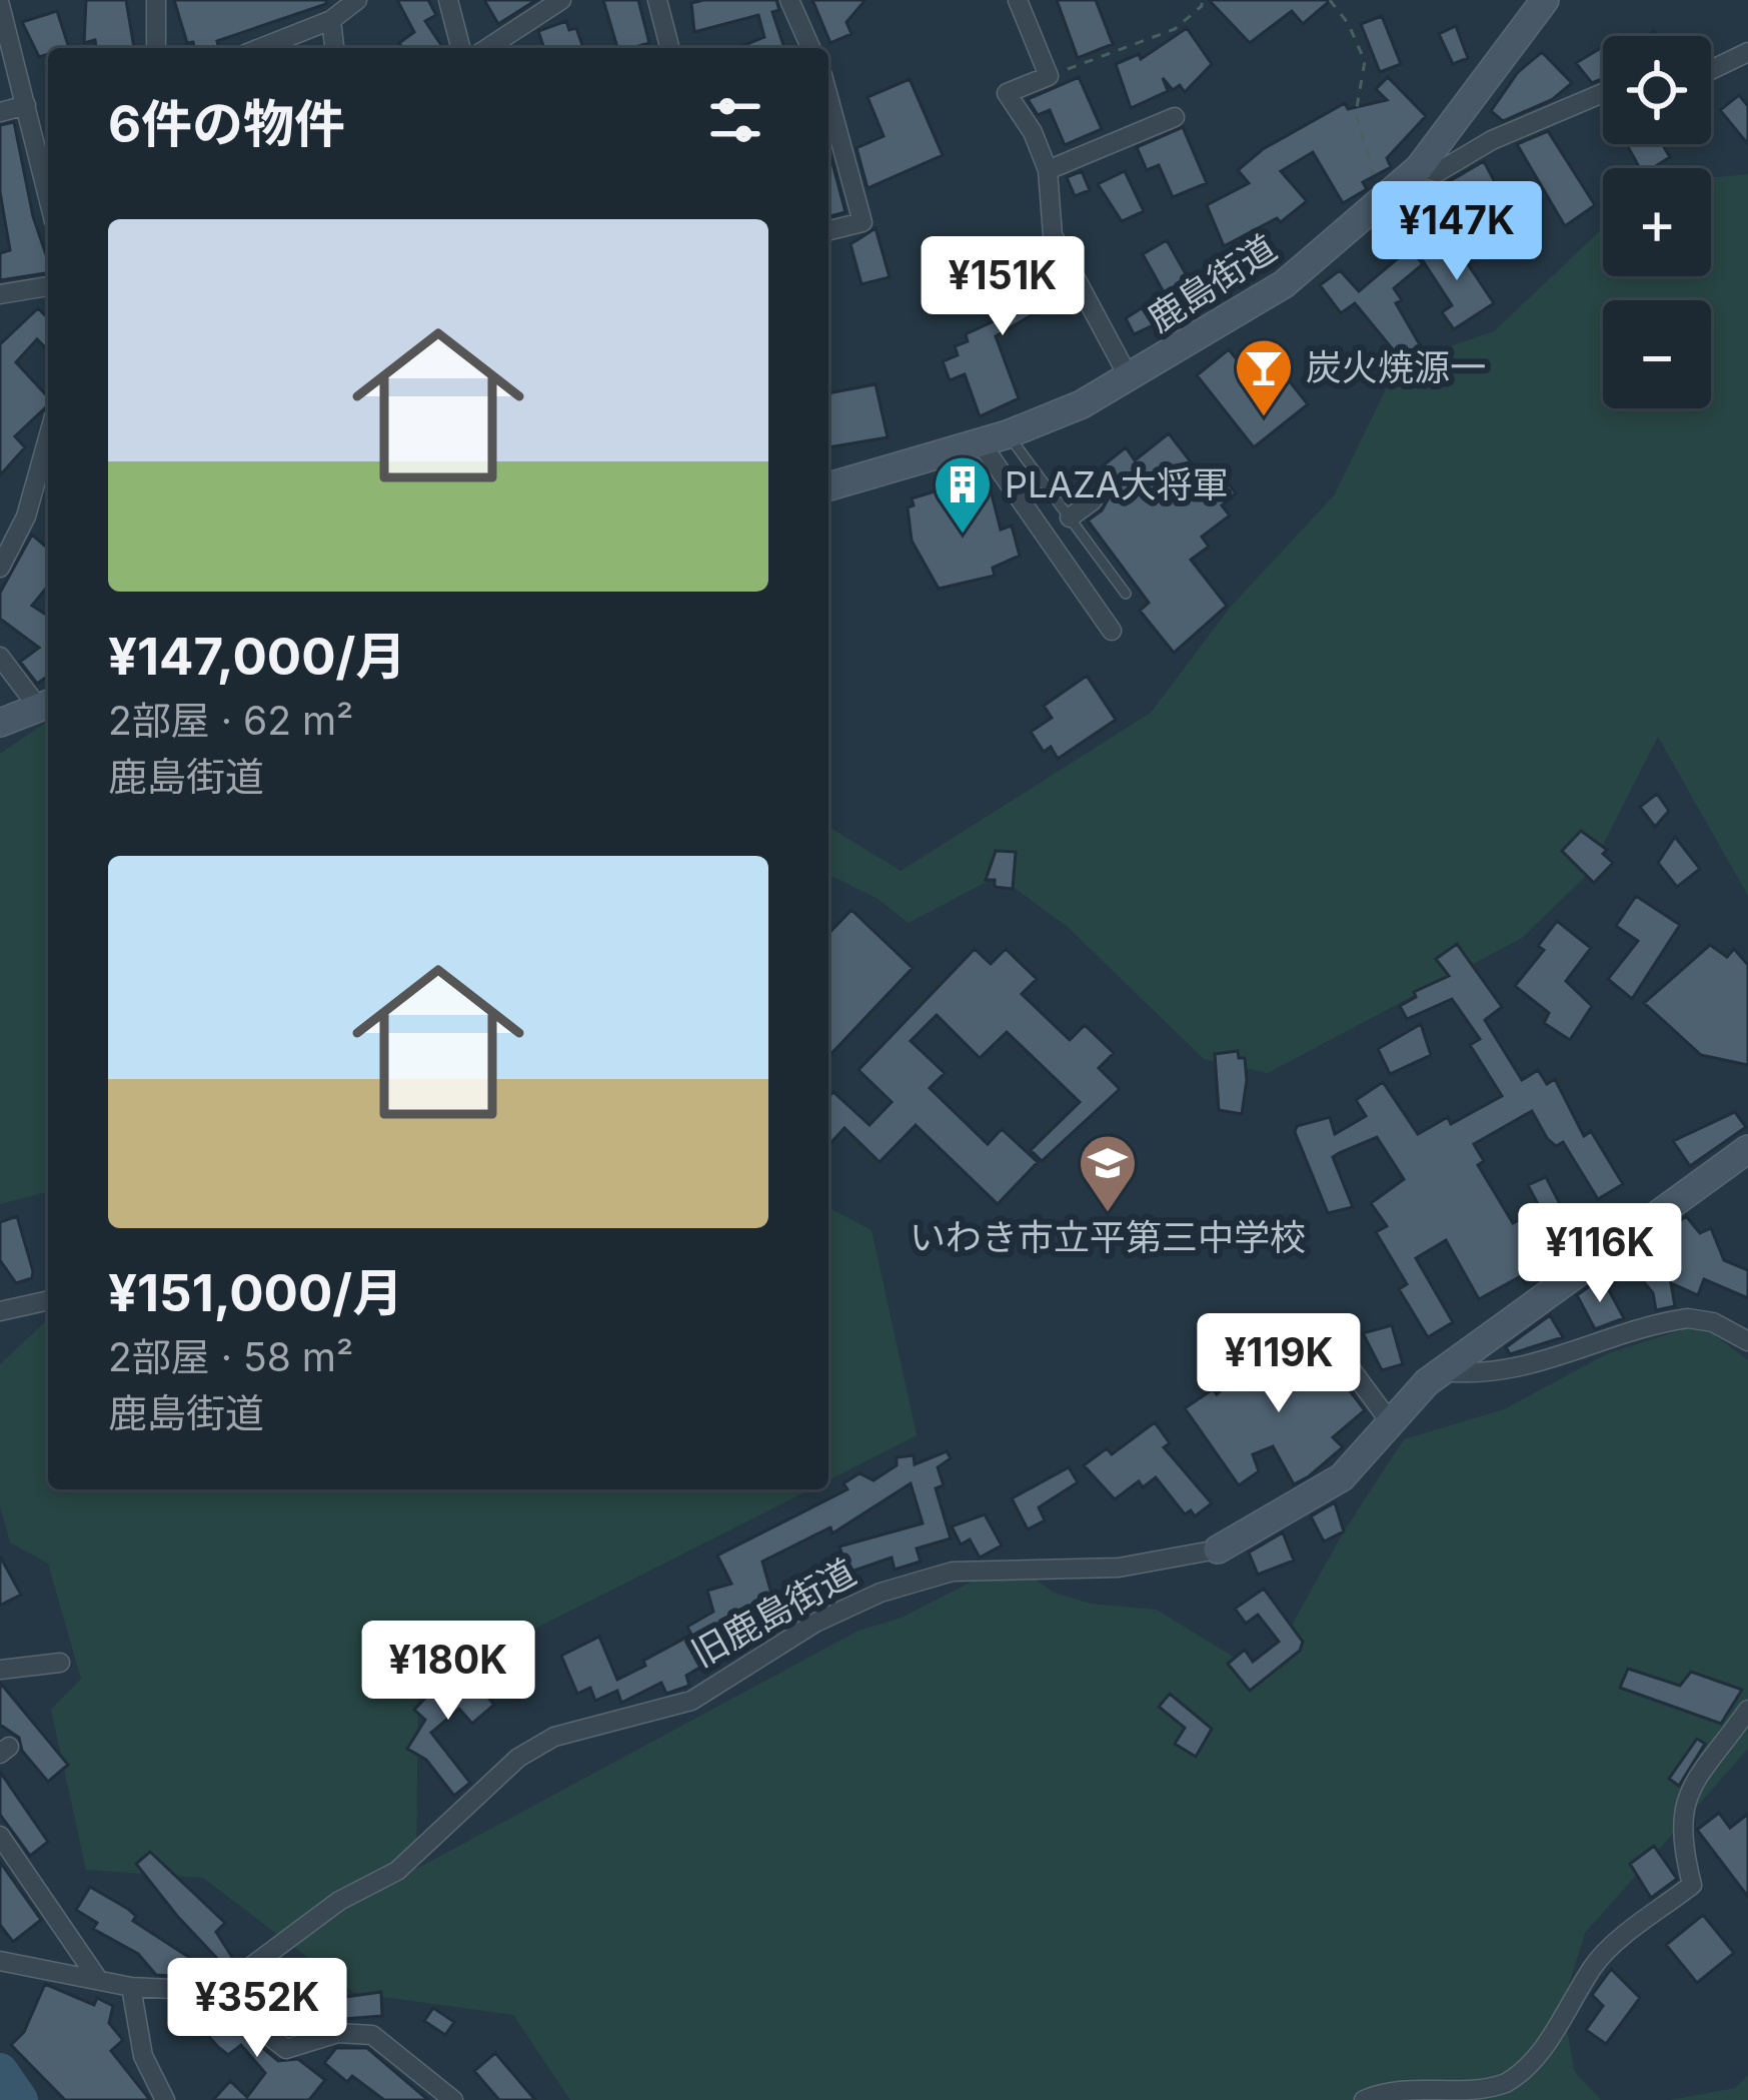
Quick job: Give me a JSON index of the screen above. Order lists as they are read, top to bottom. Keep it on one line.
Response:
{"streets":{"street":["鹿島街道","旧鹿島街道"]},"places":{"bar":["炭火焼源一"],"building":["PLAZA大将軍"],"school or university":["いわき市立平第三中学校"]},"page":{"map_buttons":["+","−"],"heading":"6件の物件","price":["¥147K","¥151K","¥116K","¥119K","¥180K","¥352K"],"list":[{"name":"¥147,000/月","note":"2部屋 · 62 m² · 鹿島街道"},{"name":"¥151,000/月","note":"2部屋 · 58 m² · 鹿島街道"}]}}
